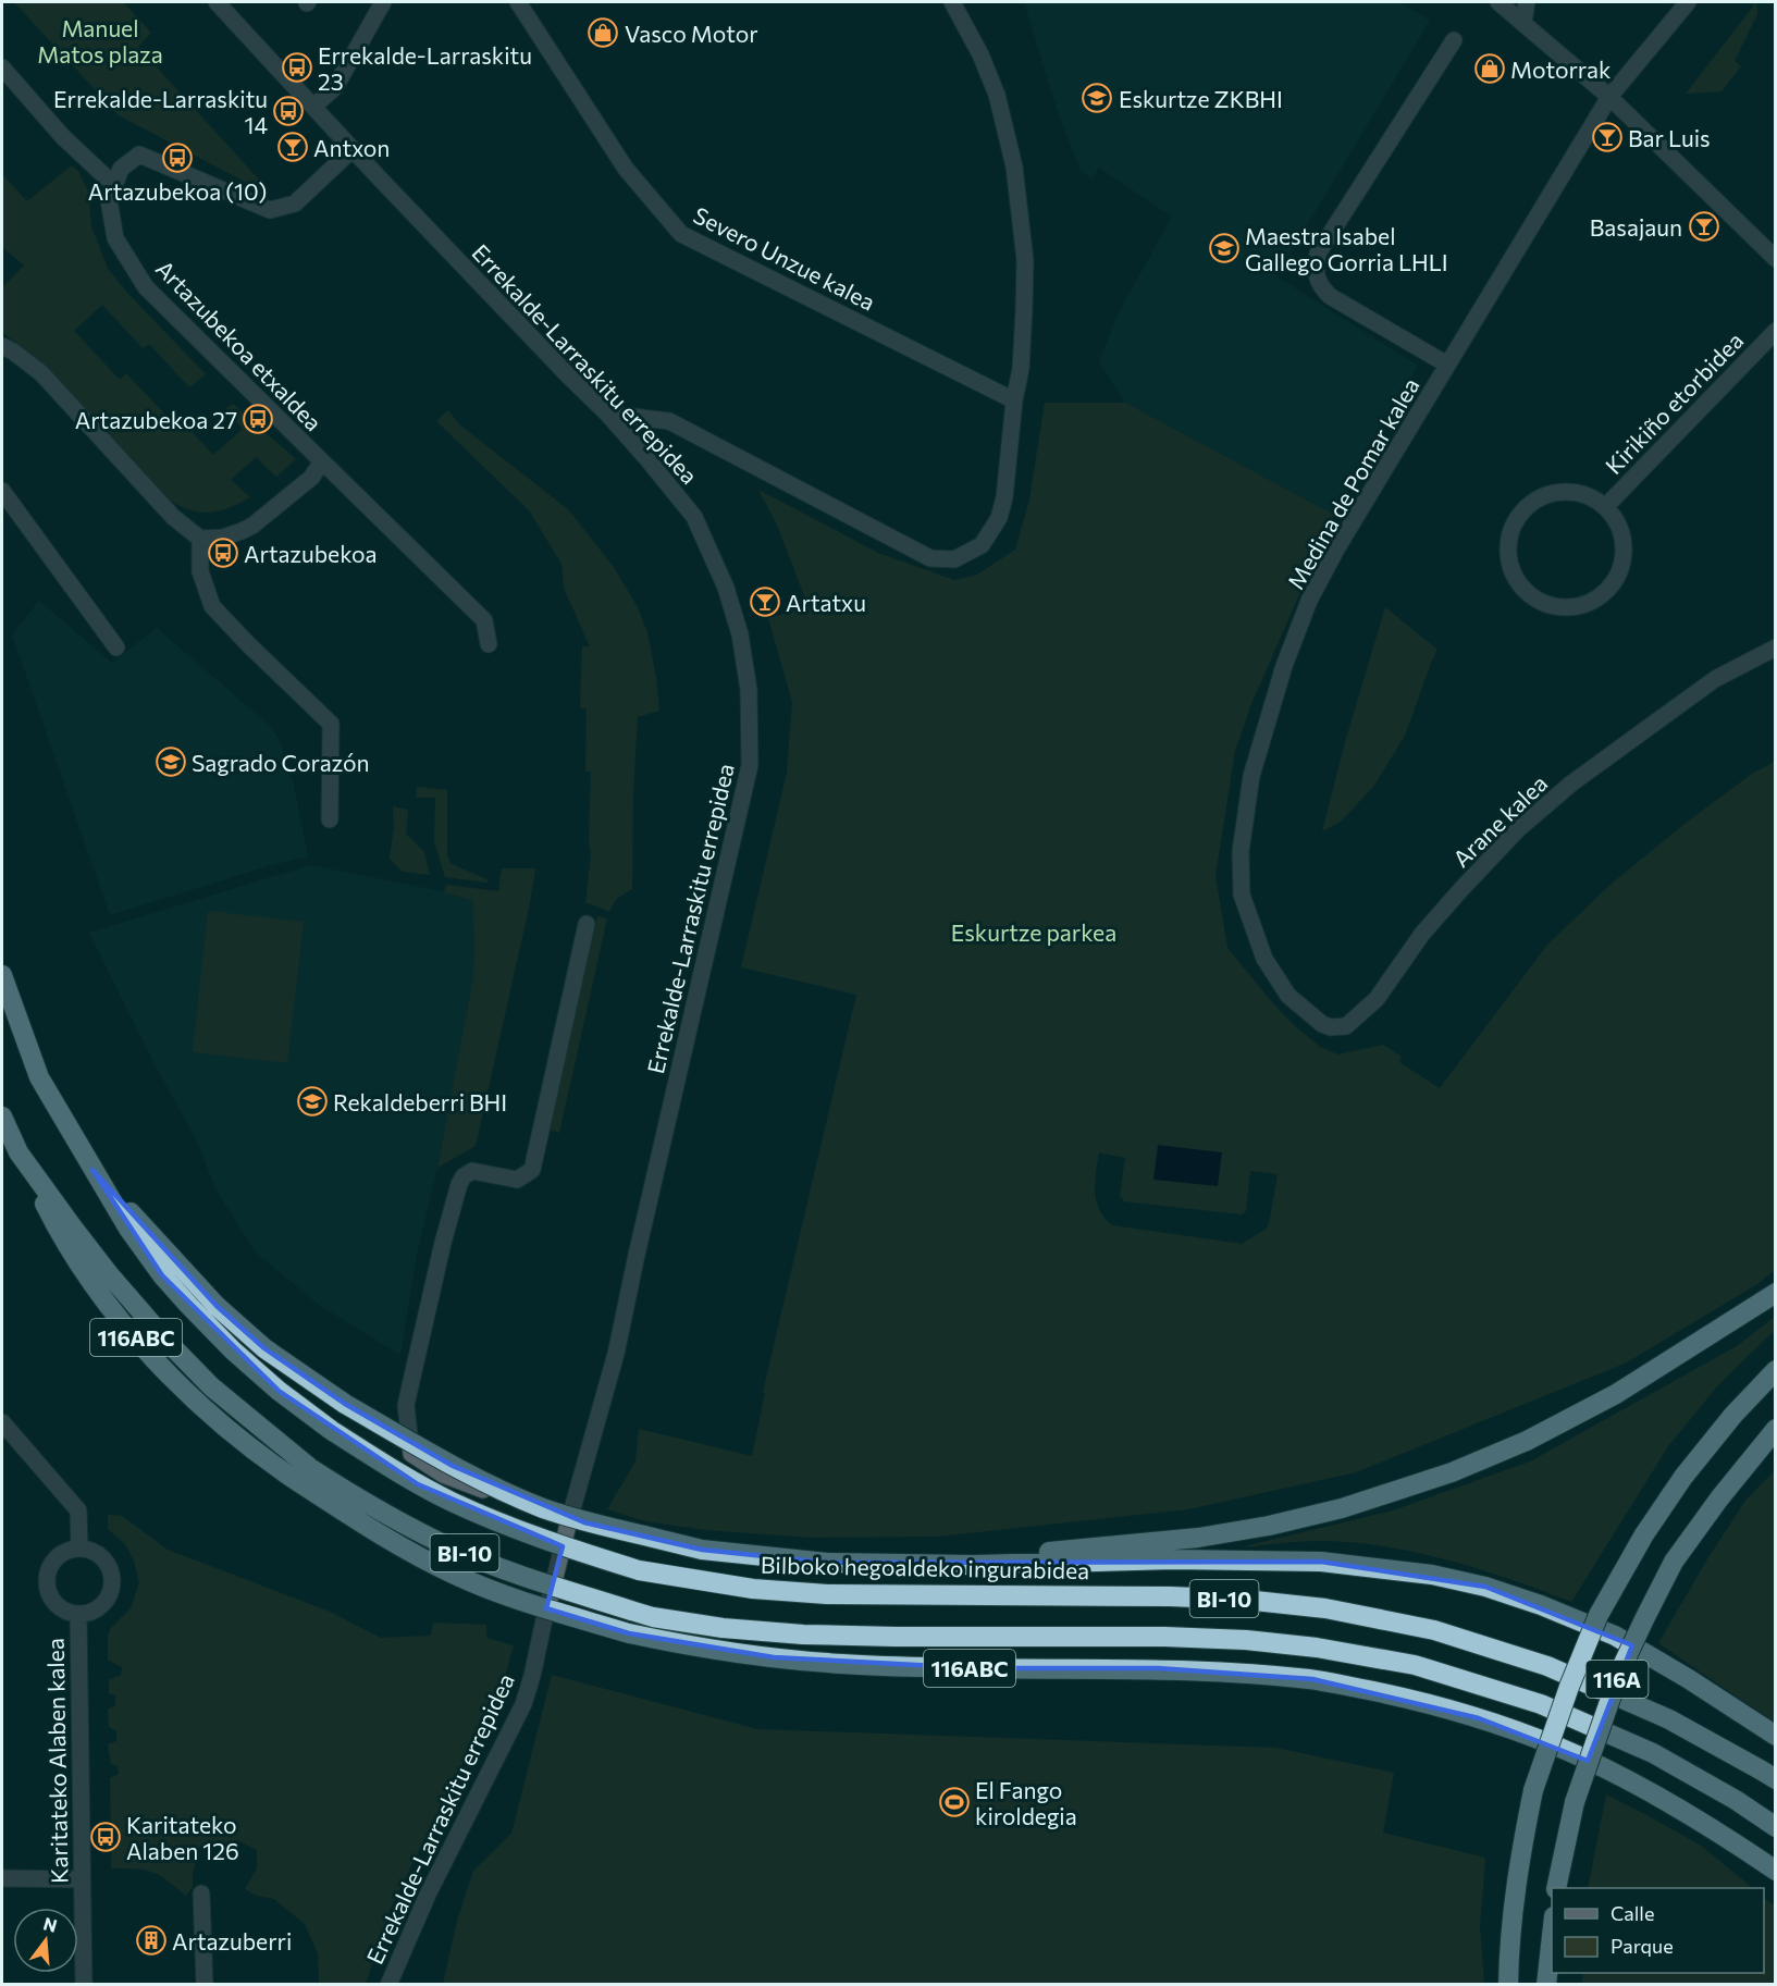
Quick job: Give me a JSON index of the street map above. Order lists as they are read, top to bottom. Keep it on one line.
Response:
{"streets":{"highway":["116ABC","BI-10","Bilboko hegoaldeko ingurabidea","116A"],"street":["Severo Unzue kalea","Artazubekoa etxaldea","Errekalde-Larraskitu errepidea","Kirikiño etorbidea","Medina de Pomar kalea","Arane kalea","Karitateko Alaben kalea"]},"crossings":[["Medina de Pomar kalea","Arane kalea"],["116ABC","BI-10"]],"parks":["Manuel Matos plaza","Eskurtze parkea"],"places":{"shop":["Vasco Motor","Motorrak"],"bus stop":["Errekalde-Larraskitu 23","Errekalde-Larraskitu 14","Artazubekoa (10)","Artazubekoa 27","Artazubekoa","Karitateko Alaben 126"],"school or university":["Eskurtze ZKBHI","Maestra Isabel Gallego Gorria LHLI","Sagrado Corazón","Rekaldeberri BHI"],"bar":["Bar Luis","Antxon","Basajaun","Artatxu"],"sports":["El Fango kiroldegia"],"building":["Artazuberri"]},"legend":["Calle","Parque"],"north":"top"}
